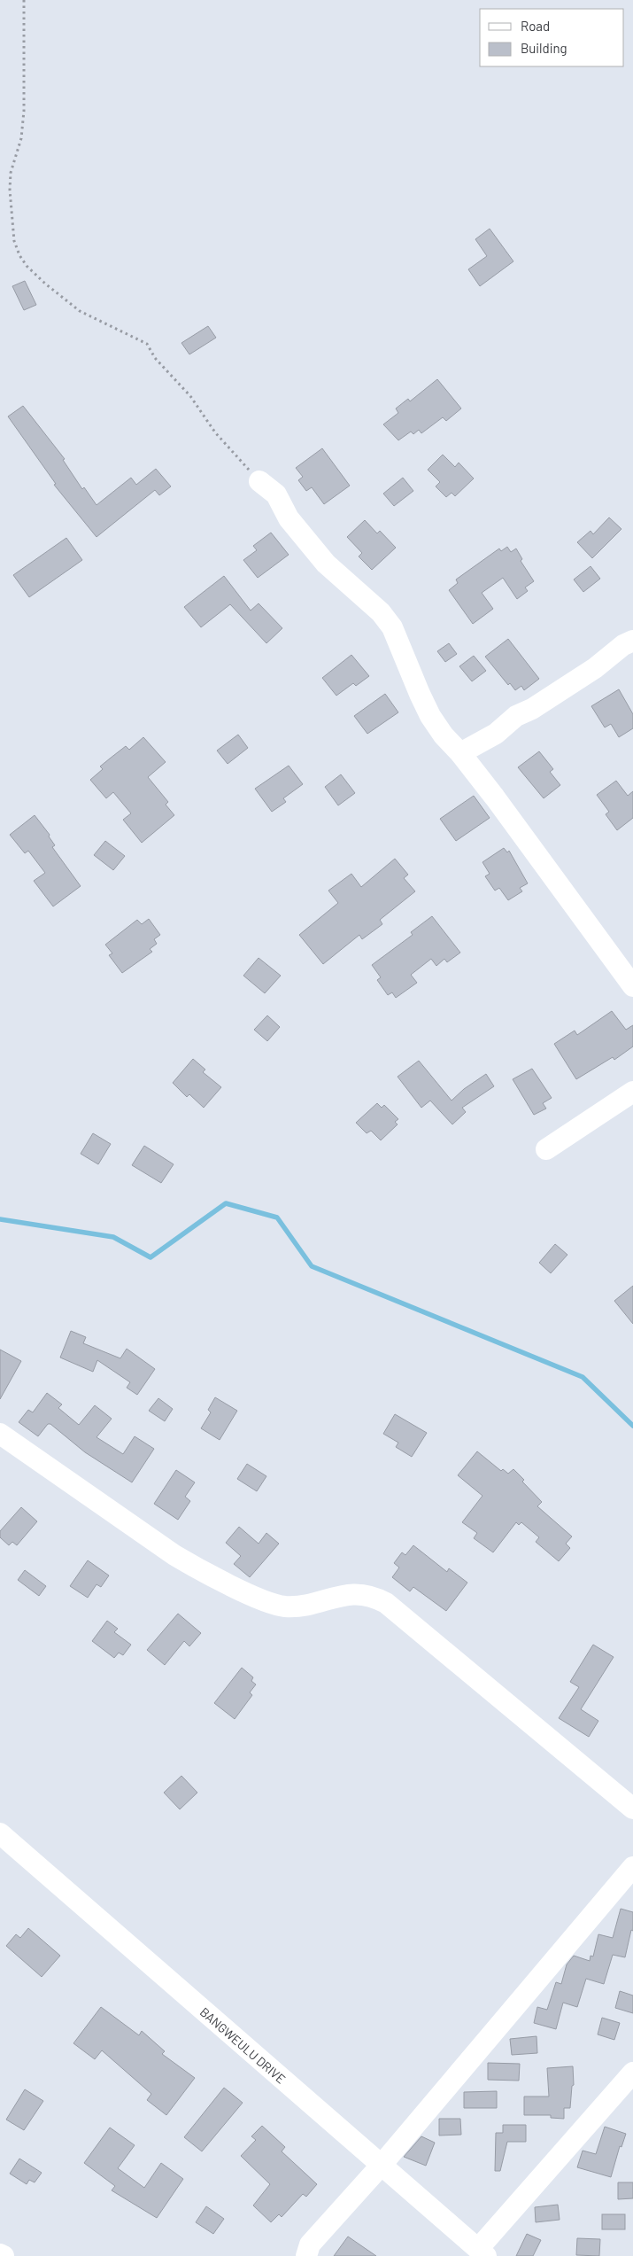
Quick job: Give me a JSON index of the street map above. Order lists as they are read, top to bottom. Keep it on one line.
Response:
{"streets":{"street":["BANGWEULU DRIVE"]},"legend":["Road","Building"]}
